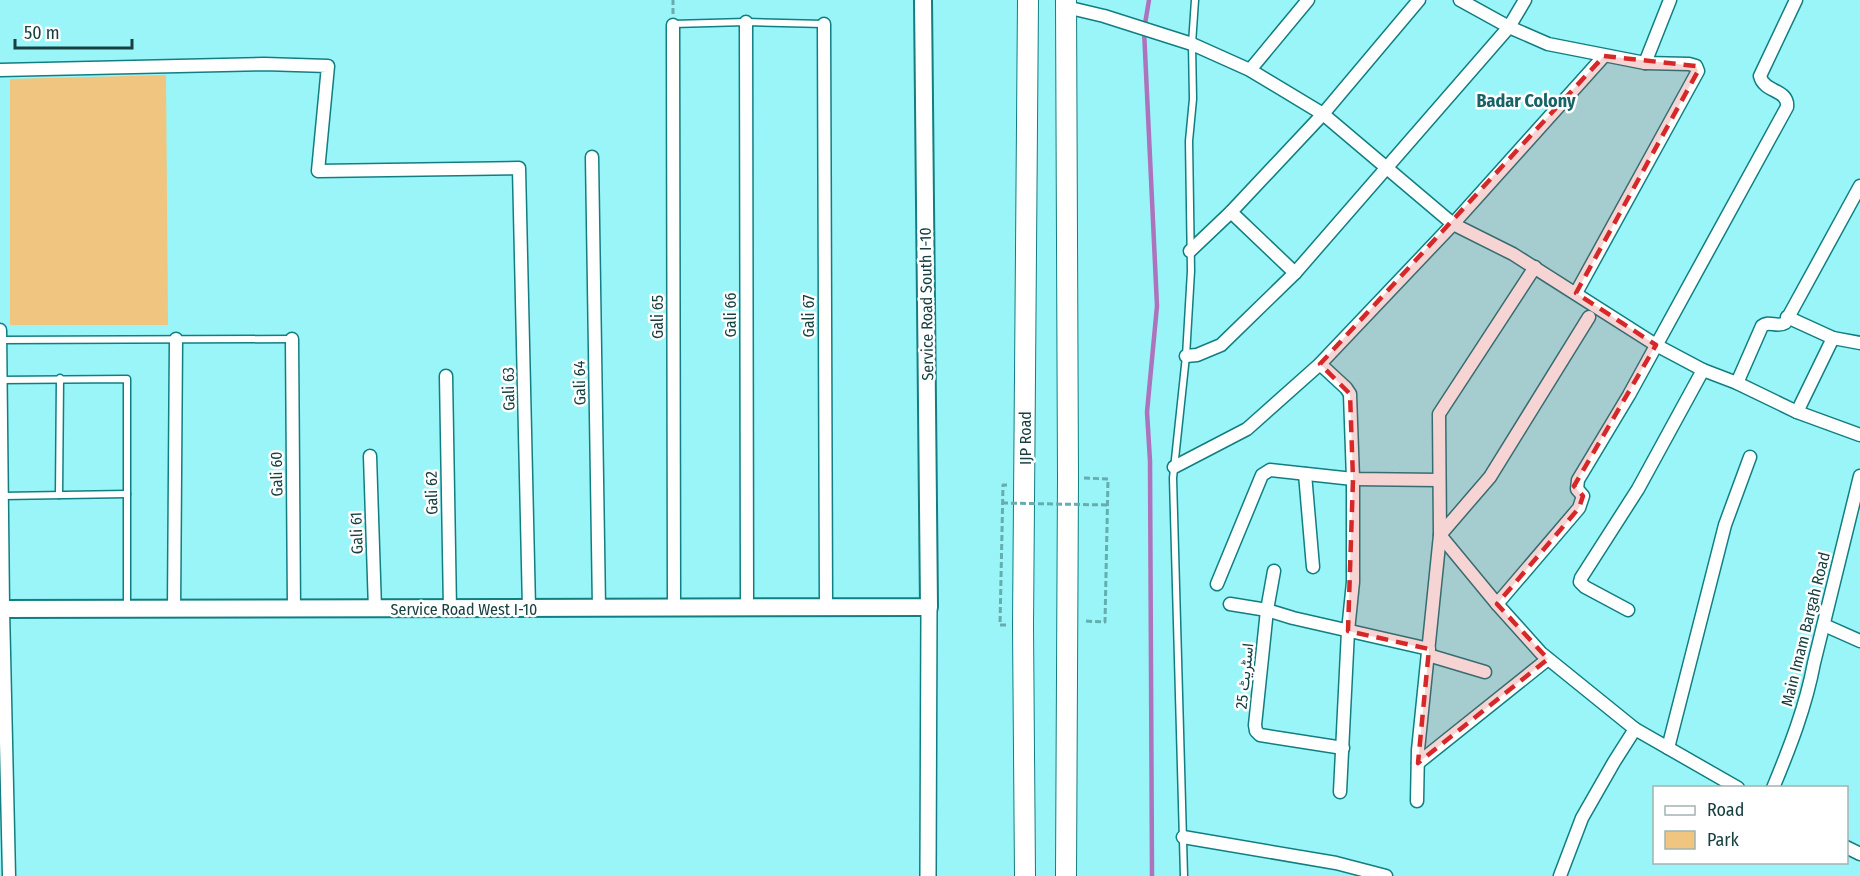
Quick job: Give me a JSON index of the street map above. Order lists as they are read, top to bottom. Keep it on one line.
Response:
{"streets":{"highway":["IJP Road"],"main road":["Service Road South I-10","Service Road West I-10"],"street":["Gali 66","Gali 67","Gali 65","Gali 64","Gali 63","Gali 60","Gali 62","Gali 61","Main Imam Bargah Road","اسٹریٹ 25"]},"crossings":[["Service Road South I-10","Service Road West I-10"],["Gali 66","Service Road West I-10"],["Gali 67","Service Road West I-10"],["Gali 65","Service Road West I-10"],["Gali 64","Service Road West I-10"],["Gali 63","Service Road West I-10"],["Gali 60","Service Road West I-10"],["Gali 62","Service Road West I-10"],["Gali 61","Service Road West I-10"]],"districts":["Badar Colony"],"legend":["Road","Park"],"scale_bar":"50 m"}
